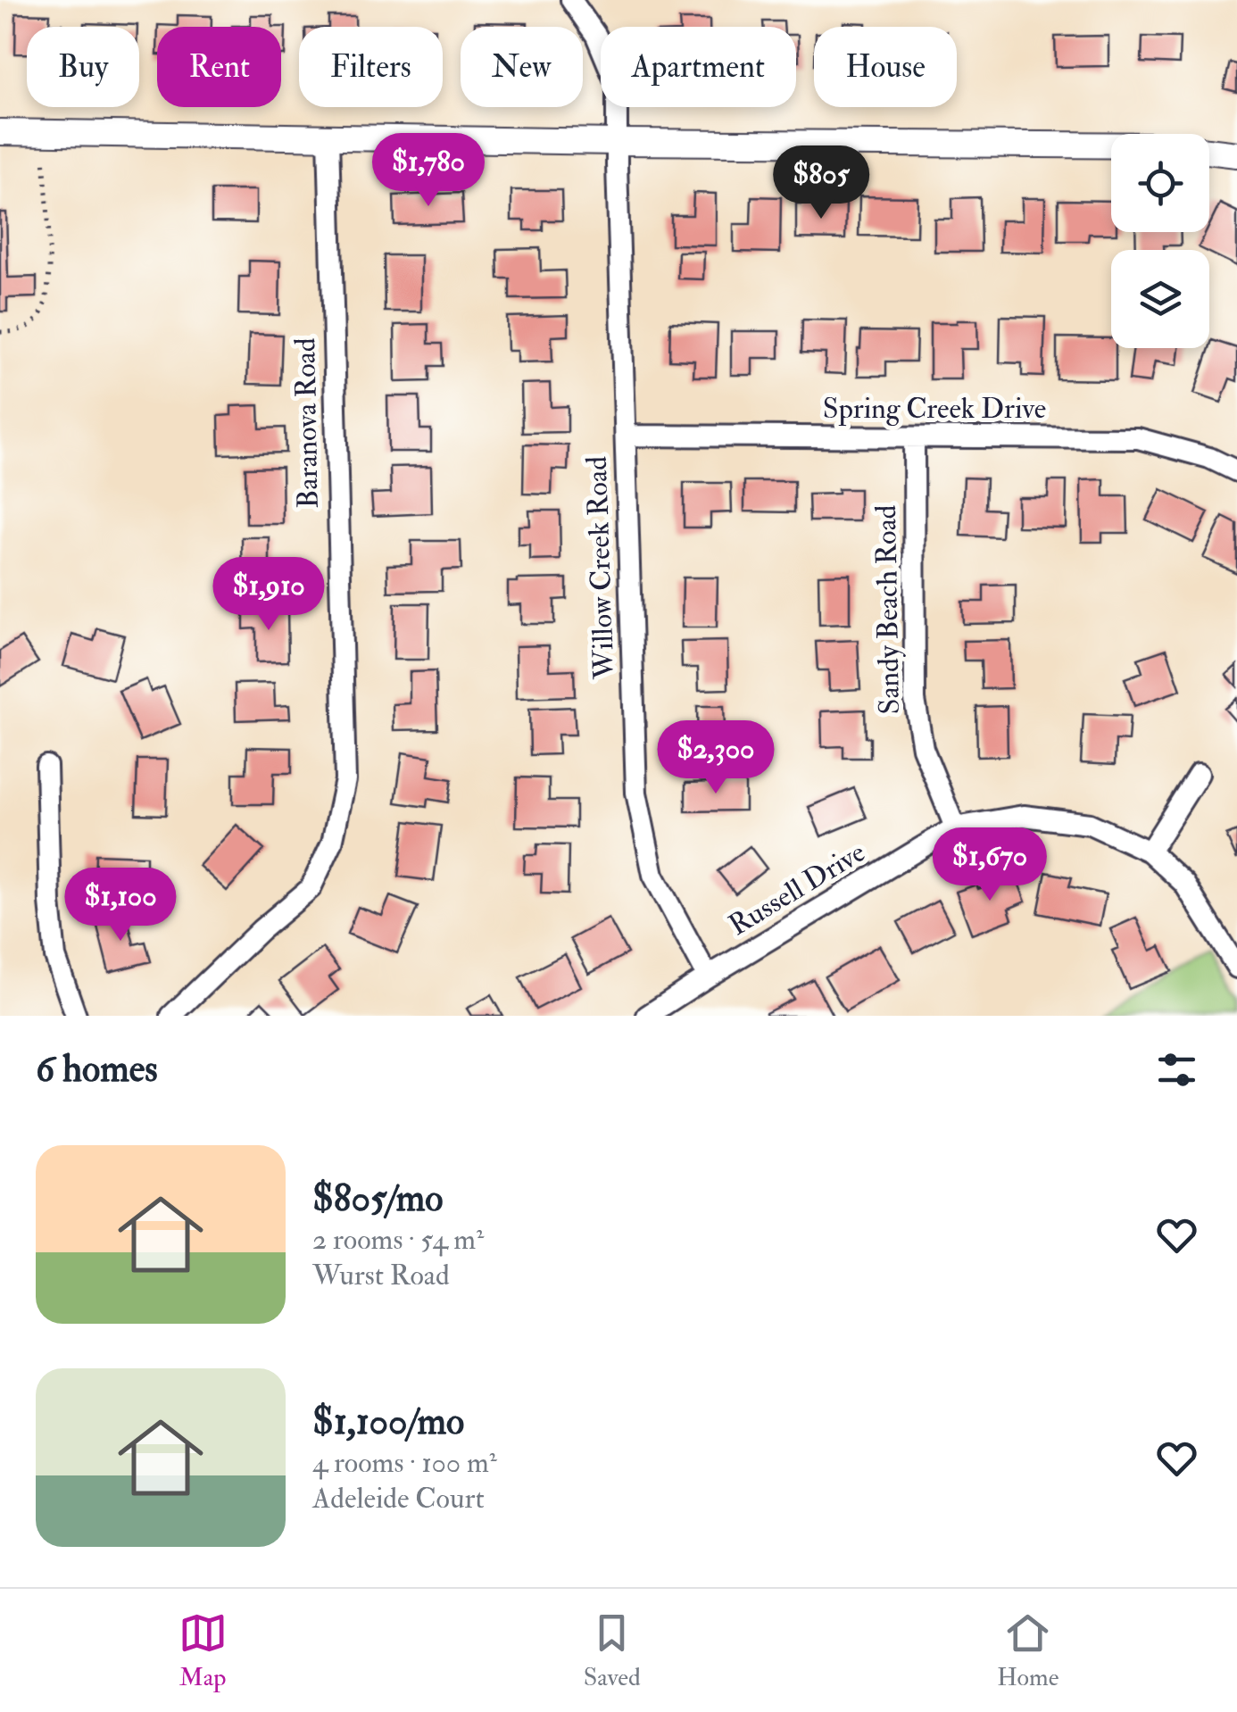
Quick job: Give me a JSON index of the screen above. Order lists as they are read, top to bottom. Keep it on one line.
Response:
{"streets":{"street":["Spring Creek Drive","Baranova Road","Willow Creek Road","Sandy Beach Road","Russell Drive"]},"crossings":[["Spring Creek Drive","Willow Creek Road"],["Spring Creek Drive","Sandy Beach Road"],["Willow Creek Road","Russell Drive"],["Sandy Beach Road","Russell Drive"]],"page":{"chip":["Buy","Rent","Filters","New","Apartment","House"],"price":["$1,780","$805","$1,910","$2,300","$1,670","$1,100"],"heading":"6 homes","list":[{"name":"$805/mo","note":"2 rooms · 54 m² · Wurst Road"},{"name":"$1,100/mo","note":"4 rooms · 100 m² · Adeleide Court"}],"tabs":["Map","Saved","Home"]}}
